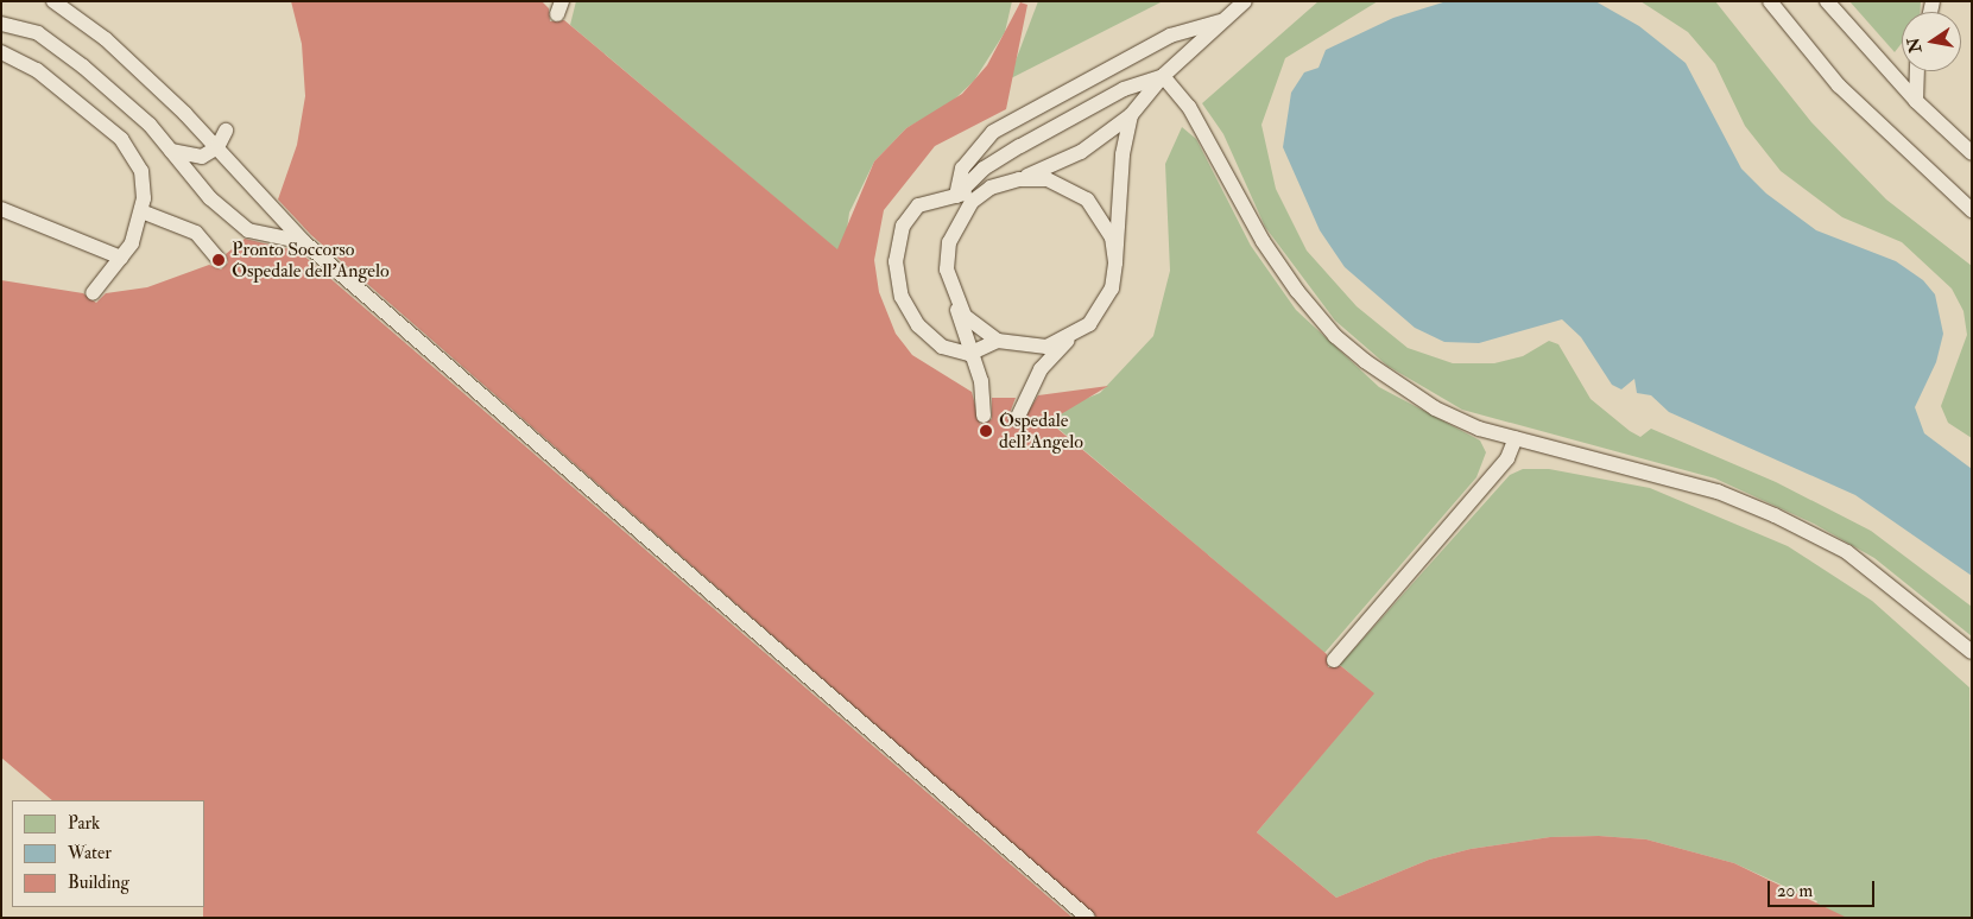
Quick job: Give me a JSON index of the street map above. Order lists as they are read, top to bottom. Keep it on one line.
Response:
{"places":["Pronto Soccorso Ospedale dell'Angelo","Ospedale dell'Angelo"],"legend":["Park","Water","Building"],"scale_bar":"20 m","north":"left"}
